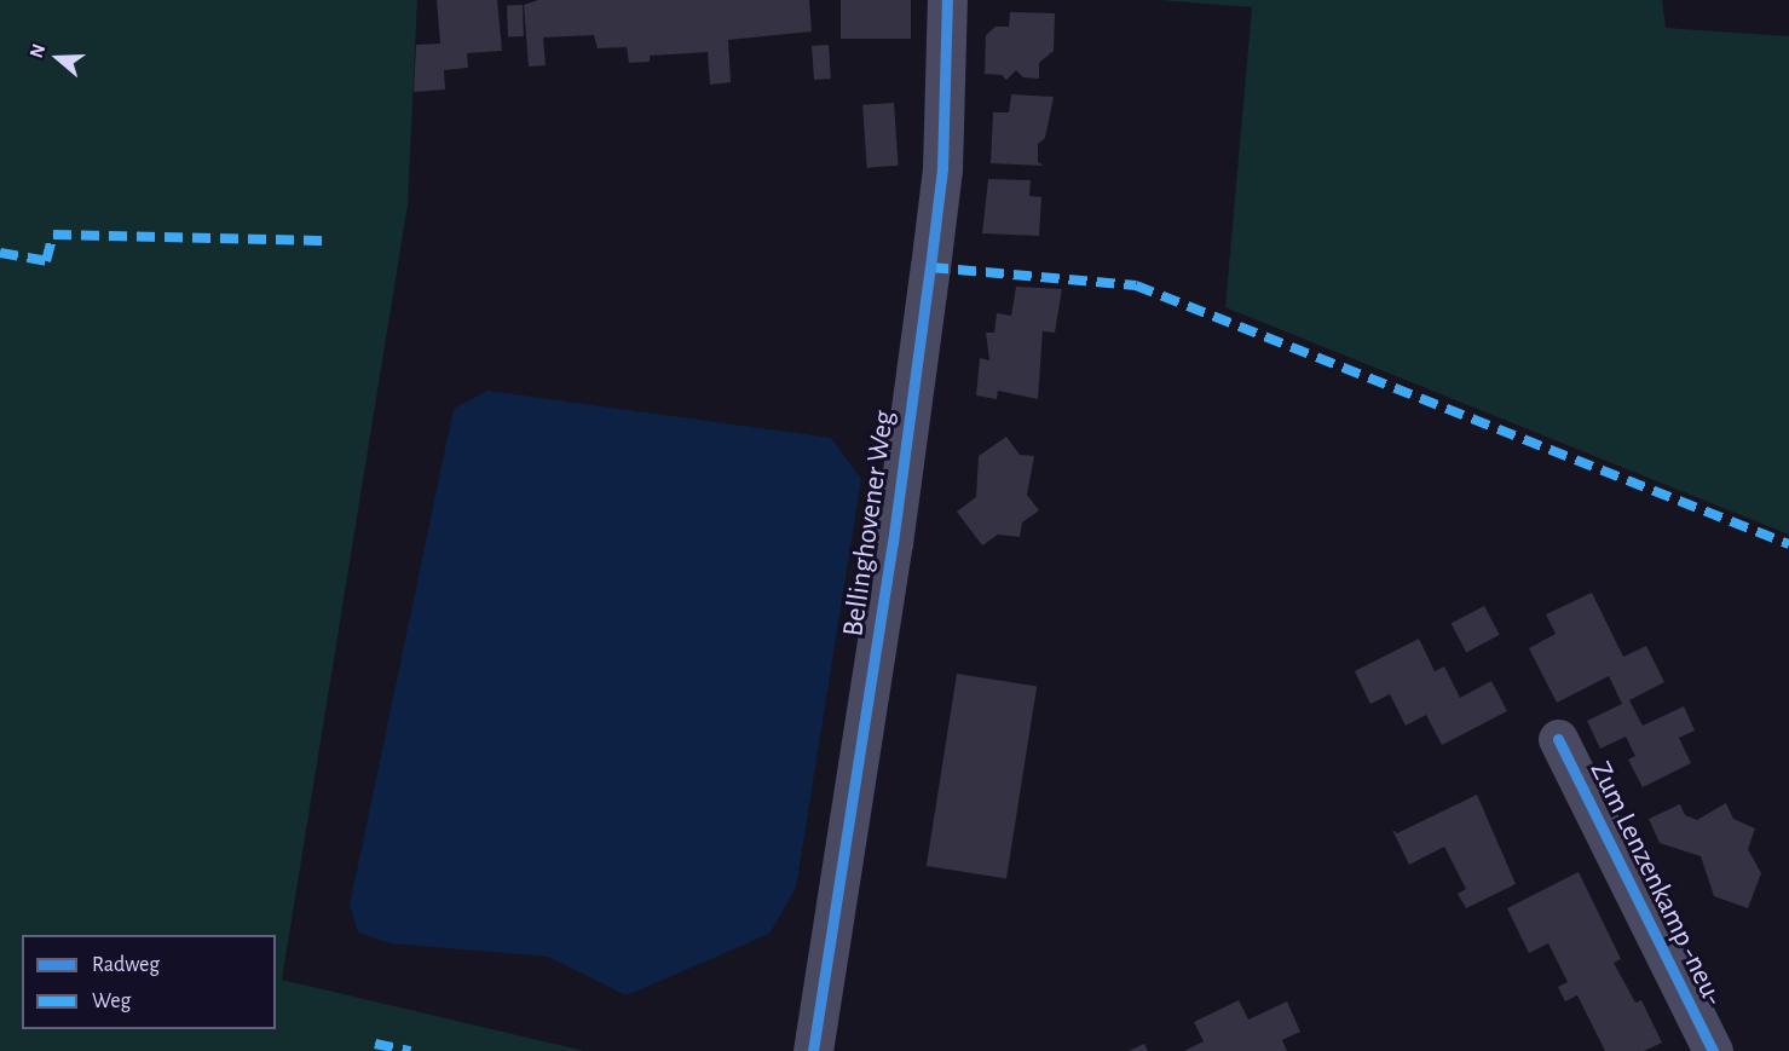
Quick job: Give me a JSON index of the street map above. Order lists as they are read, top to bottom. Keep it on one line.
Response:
{"streets":{"street":["Bellinghovener Weg","Zum Lenzenkamp -neu-"]},"legend":["Radweg","Weg"],"north":"left"}
